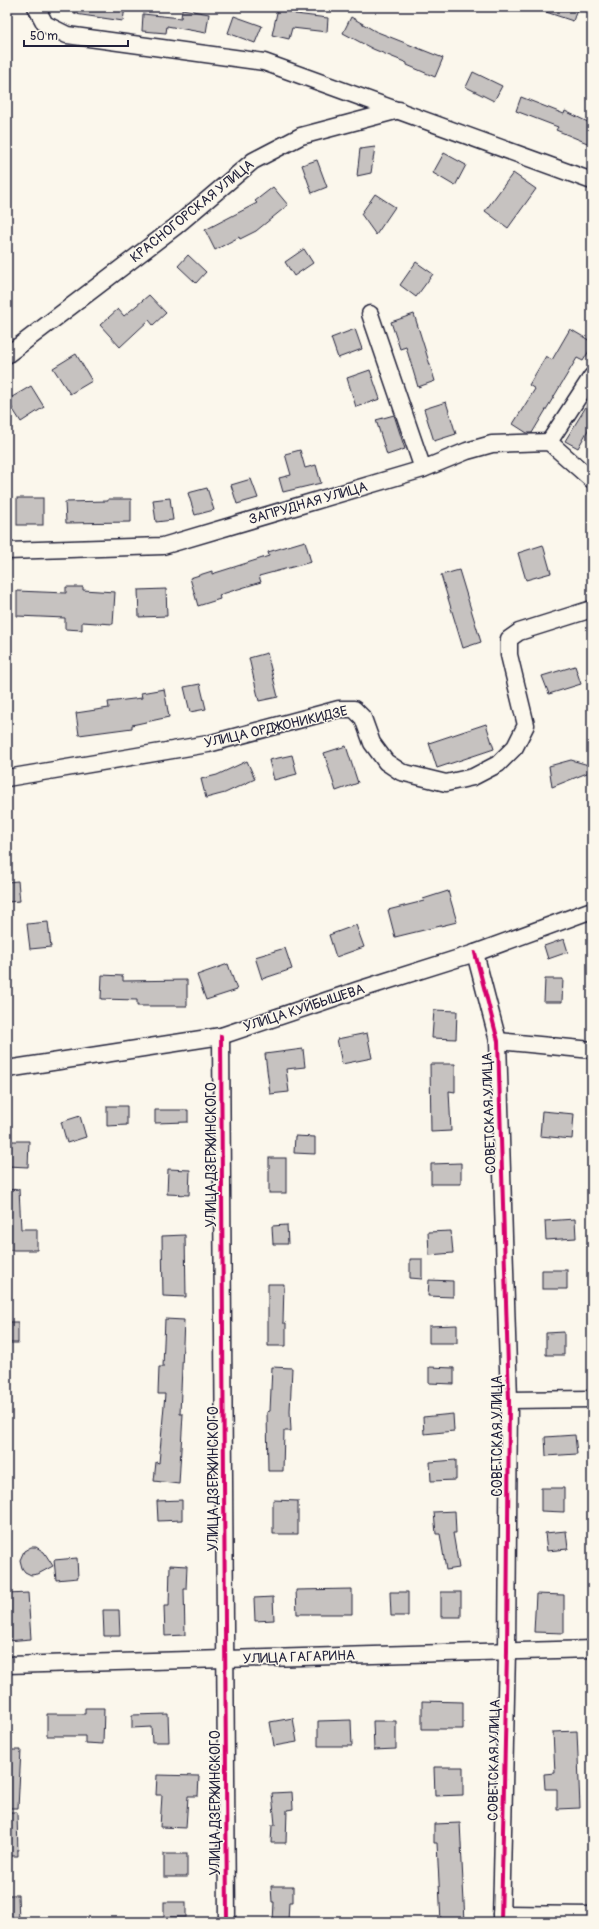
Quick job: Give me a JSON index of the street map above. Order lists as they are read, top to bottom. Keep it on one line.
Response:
{"streets":{"street":["КРАСНОГОРСКАЯ УЛИЦА","ЗАПРУДНАЯ УЛИЦА","УЛИЦА ОРДЖОНИКИДЗЕ","УЛИЦА КУЙБЫШЕВА","СОВЕТСКАЯ УЛИЦА","УЛИЦА ДЗЕРЖИНСКОГО","УЛИЦА ГАГАРИНА"]},"crossings":[["УЛИЦА КУЙБЫШЕВА","СОВЕТСКАЯ УЛИЦА"],["УЛИЦА КУЙБЫШЕВА","УЛИЦА ДЗЕРЖИНСКОГО"],["СОВЕТСКАЯ УЛИЦА","УЛИЦА ГАГАРИНА"],["УЛИЦА ДЗЕРЖИНСКОГО","УЛИЦА ГАГАРИНА"]],"scale_bar":"50 m"}
